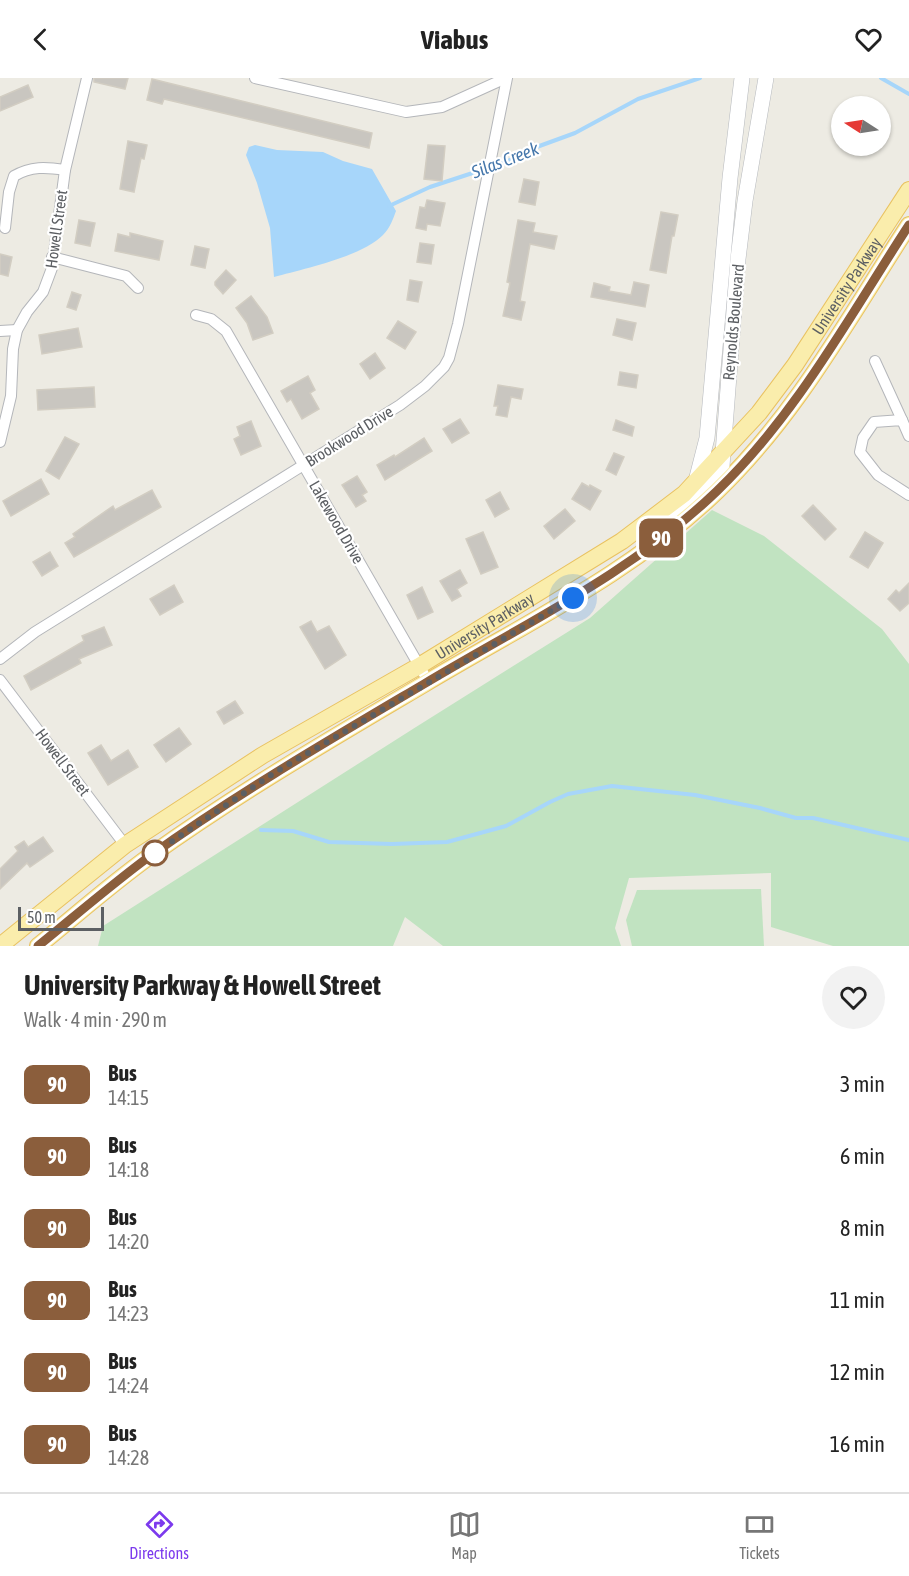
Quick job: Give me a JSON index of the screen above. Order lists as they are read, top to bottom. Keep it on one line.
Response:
{"streets":{"main road":["University Parkway","Reynolds Boulevard"],"street":["Howell Street","Brookwood Drive","Lakewood Drive"]},"crossings":[["Howell Street","University Parkway"],["University Parkway","Reynolds Boulevard"],["University Parkway","Lakewood Drive"],["Brookwood Drive","Lakewood Drive"]],"water":["Silas Creek"],"lines":["bus line 90"],"scale_bar":"50 m","north":"left","page":{"header":"Viabus","on_map":"90","scale":"50 m","heading":["University Parkway & Howell Street","Walk · 4 min · 290 m"],"list":[{"mark":"90","name":"Bus","note":"14:15","value":"3 min"},{"mark":"90","name":"Bus","note":"14:18","value":"6 min"},{"mark":"90","name":"Bus","note":"14:20","value":"8 min"},{"mark":"90","name":"Bus","note":"14:23","value":"11 min"},{"mark":"90","name":"Bus","note":"14:24","value":"12 min"},{"mark":"90","name":"Bus","note":"14:28","value":"16 min"}],"tabs":["Directions","Map","Tickets"]}}
